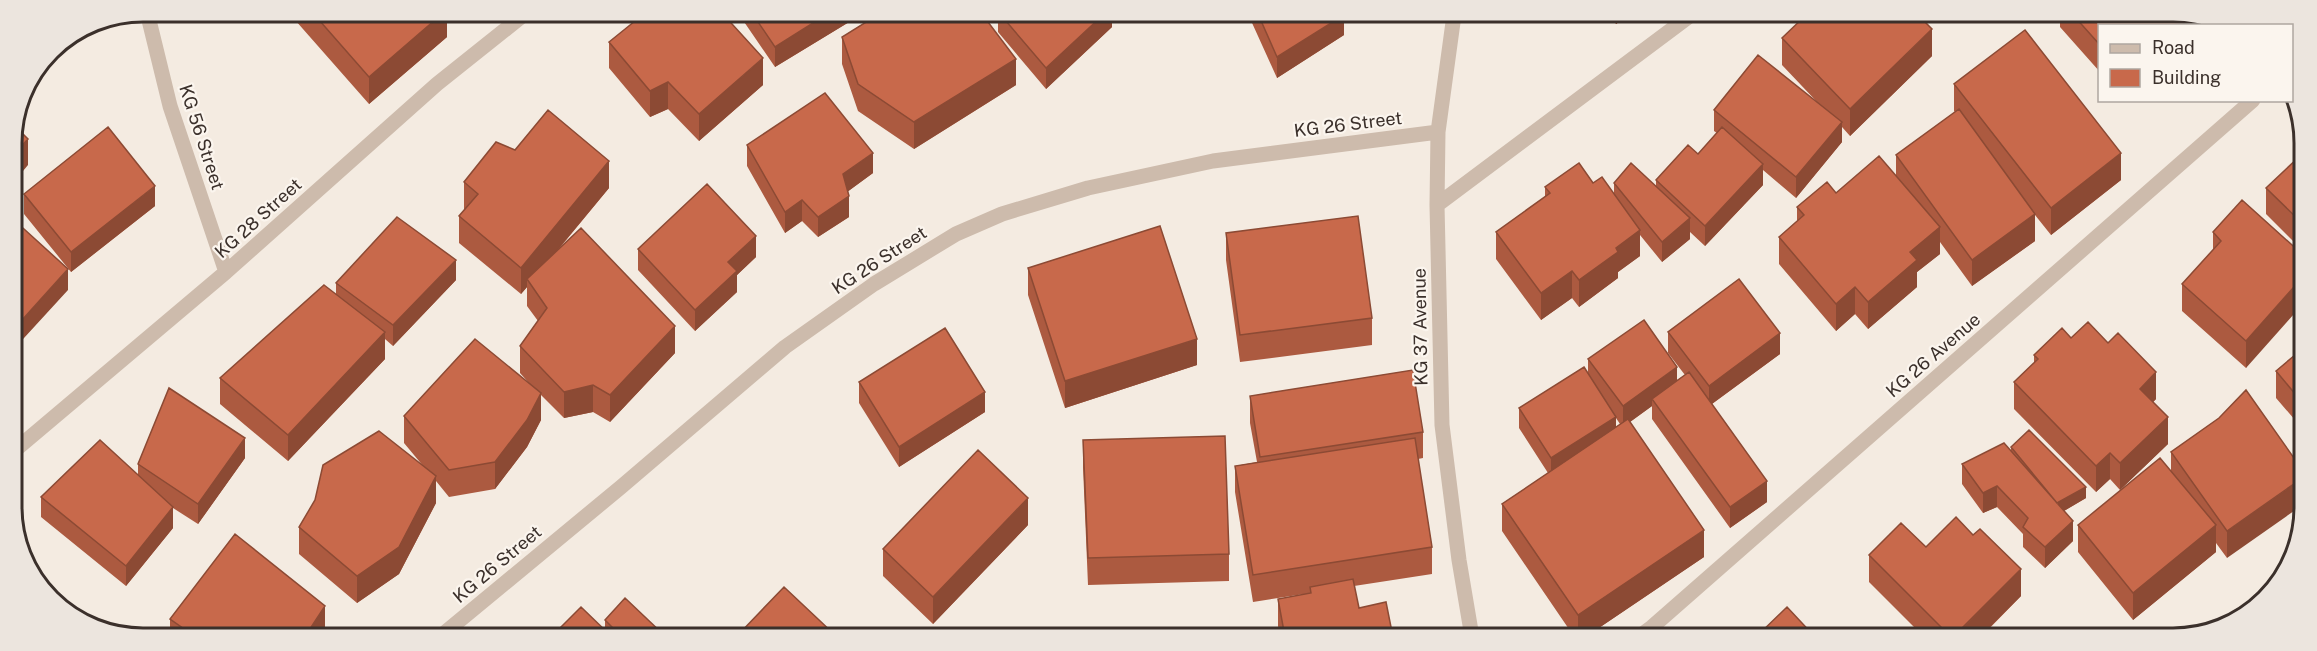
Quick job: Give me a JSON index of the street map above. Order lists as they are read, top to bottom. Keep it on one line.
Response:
{"streets":{"street":["KG 26 Street","KG 56 Street","KG 28 Street","KG 37 Avenue","KG 26 Avenue"]},"crossings":[["KG 26 Street","KG 37 Avenue"],["KG 56 Street","KG 28 Street"]],"legend":["Road","Building"]}
